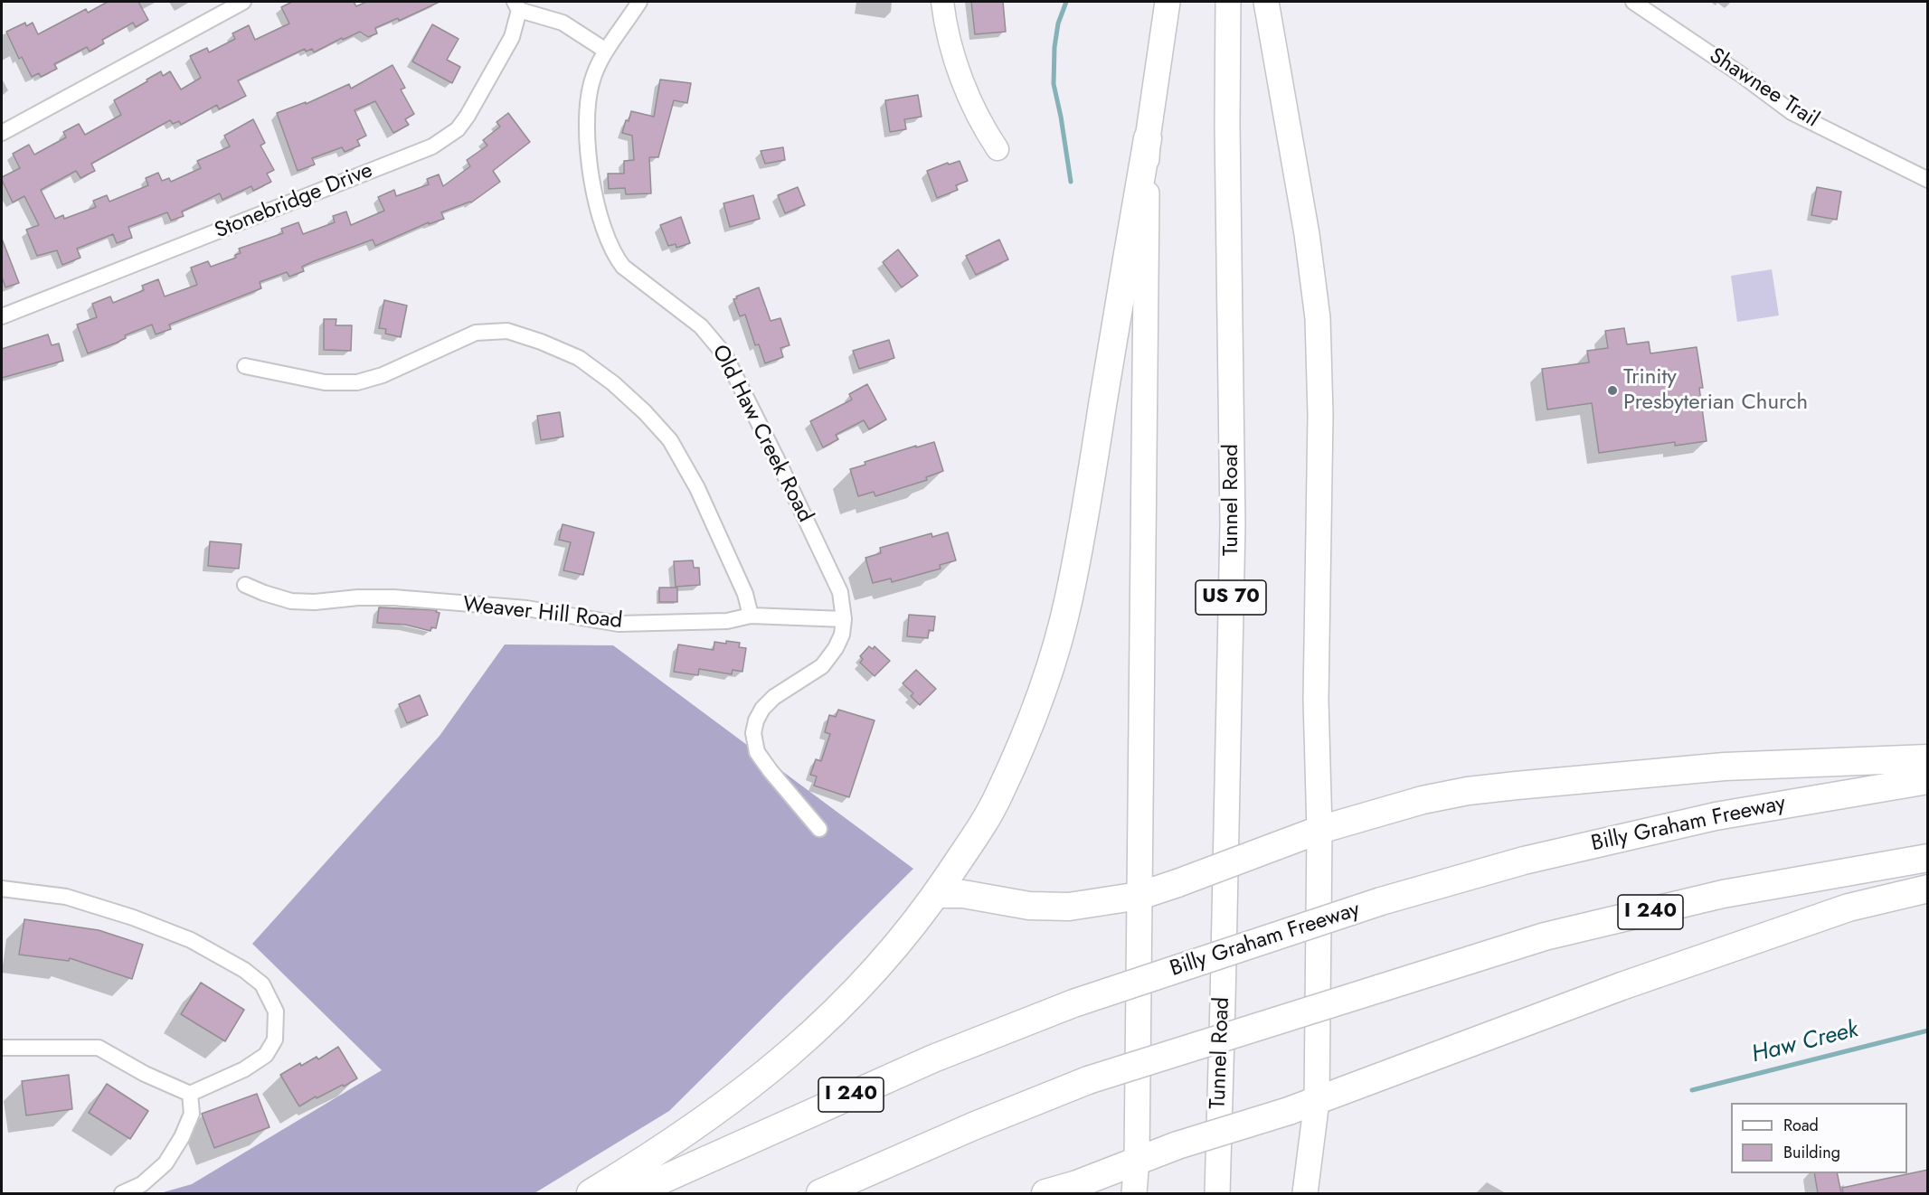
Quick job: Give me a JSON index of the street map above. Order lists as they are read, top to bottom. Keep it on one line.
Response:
{"streets":{"highway":["Billy Graham Freeway","I 240"],"main road":["Tunnel Road","US 70"],"street":["Shawnee Trail","Stonebridge Drive","Old Haw Creek Road","Weaver Hill Road"]},"crossings":[["Stonebridge Drive","Old Haw Creek Road"],["Old Haw Creek Road","Weaver Hill Road"]],"water":["Haw Creek"],"places":["Trinity Presbyterian Church"],"legend":["Road","Building"]}
